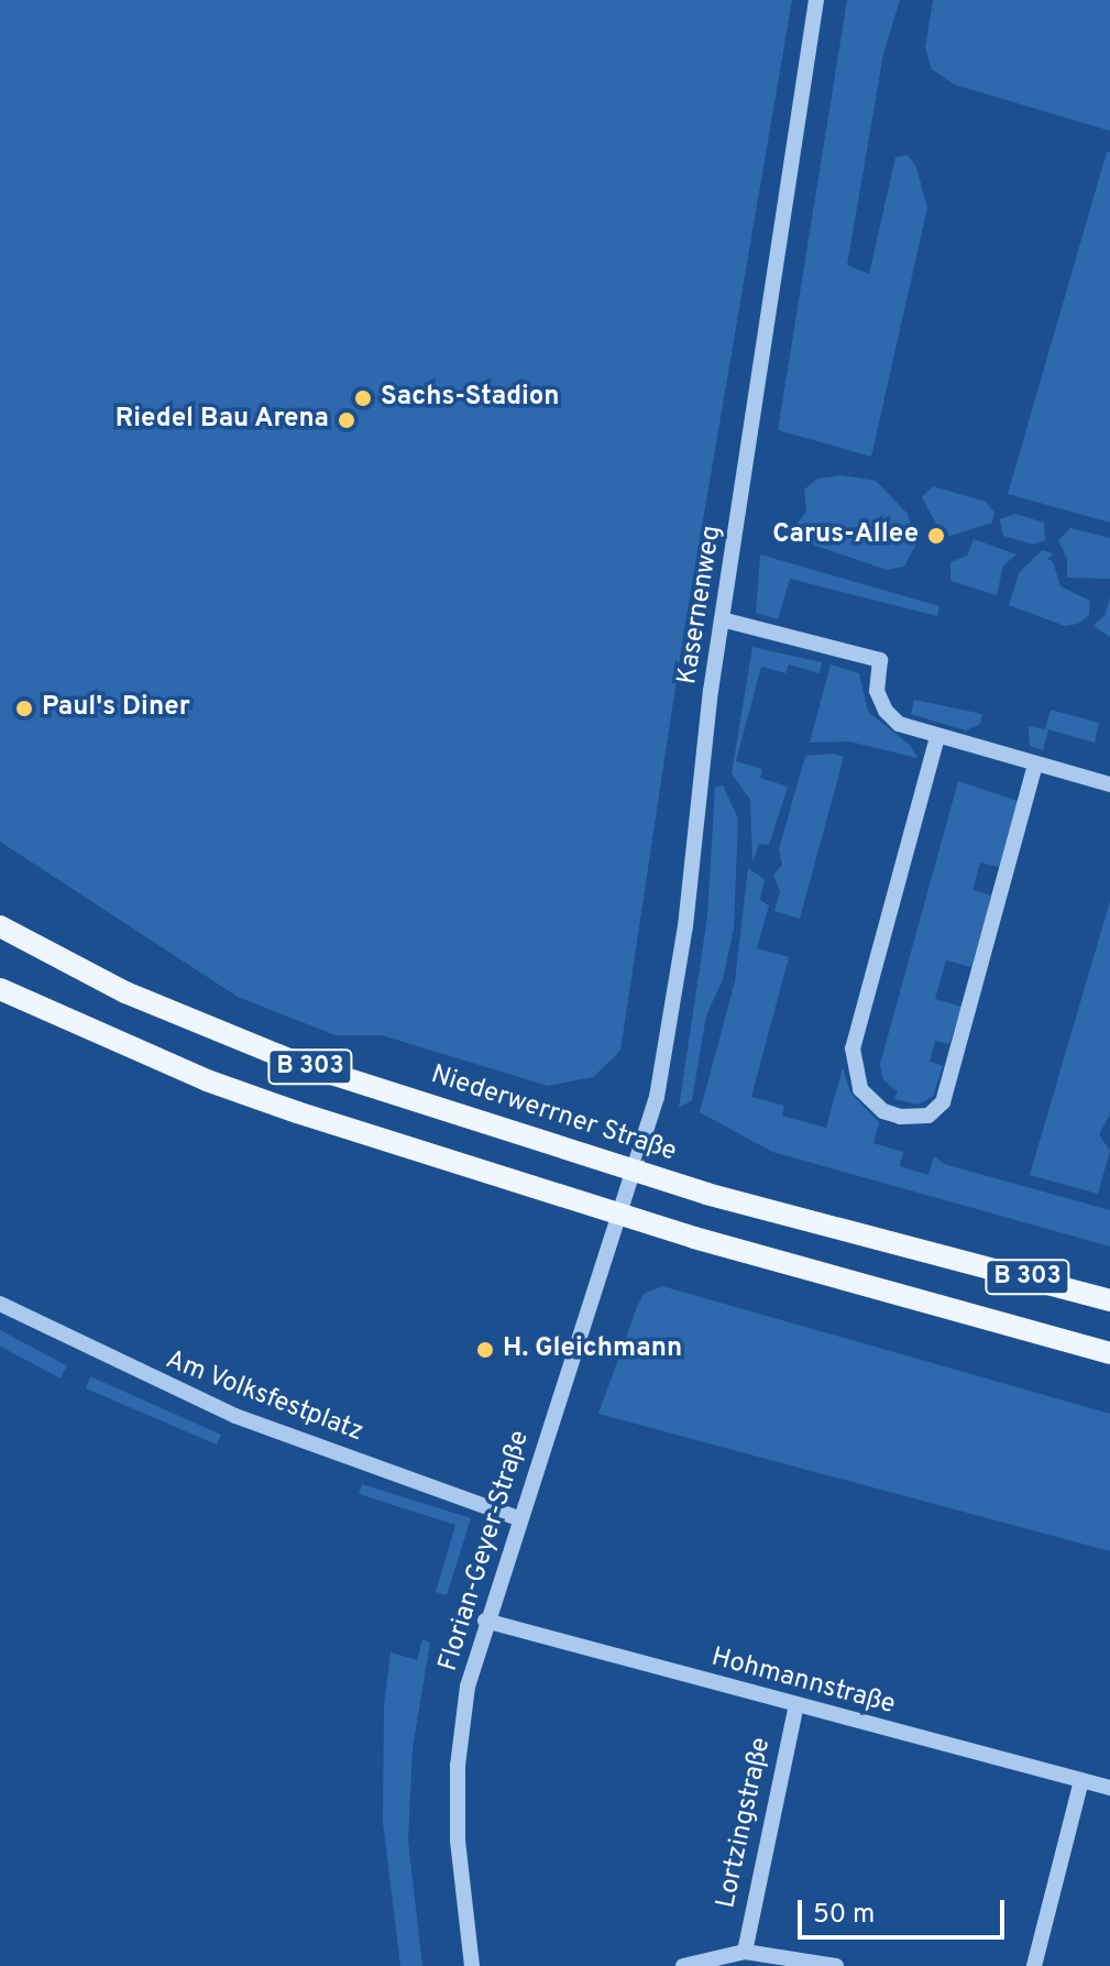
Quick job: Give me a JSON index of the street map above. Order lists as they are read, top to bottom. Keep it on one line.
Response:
{"streets":{"main road":["B 303","Niederwerrner Straße"],"street":["Kasernenweg","Am Volksfestplatz","Florian-Geyer-Straße","Hohmannstraße","Lortzingstraße"]},"crossings":[["Kasernenweg","B 303"],["Kasernenweg","Niederwerrner Straße"],["Kasernenweg","Florian-Geyer-Straße"],["B 303","Florian-Geyer-Straße"],["Am Volksfestplatz","Florian-Geyer-Straße"],["Florian-Geyer-Straße","Hohmannstraße"],["Hohmannstraße","Lortzingstraße"]],"places":["Sachs-Stadion","Riedel Bau Arena","Carus-Allee","Paul's Diner","H. Gleichmann"],"scale_bar":"50 m"}
